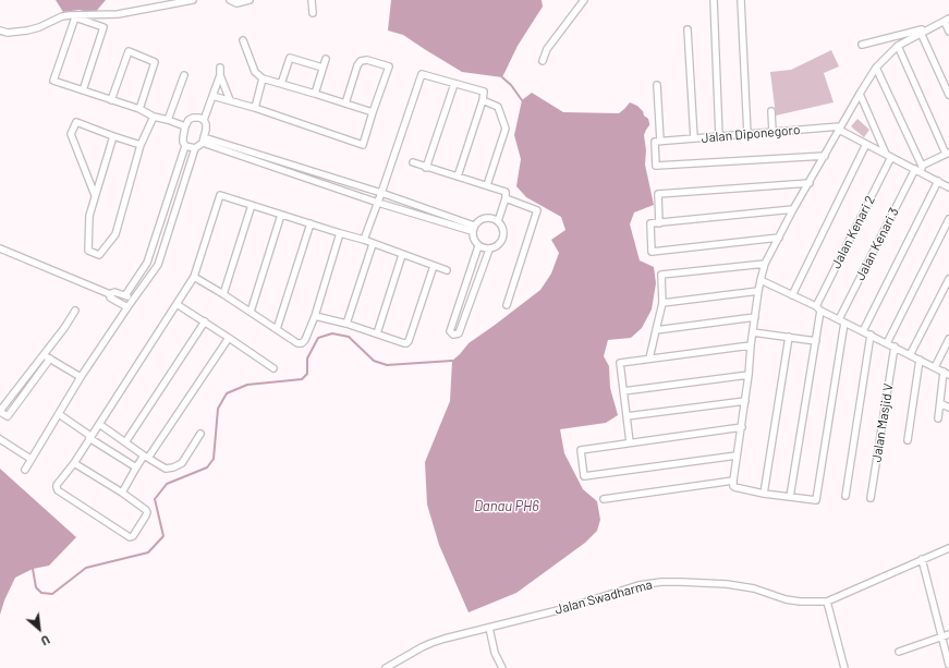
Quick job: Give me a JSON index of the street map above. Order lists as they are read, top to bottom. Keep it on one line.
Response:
{"streets":{"street":["Jalan Diponegoro","Jalan Kenari 2","Jalan Kenari 3","Jalan Masjid V","Jalan Swadharma"]},"crossings":[["Jalan Kenari 2","Jalan Kenari 3"]],"water":["Danau PH6"],"north":"bottom right"}
